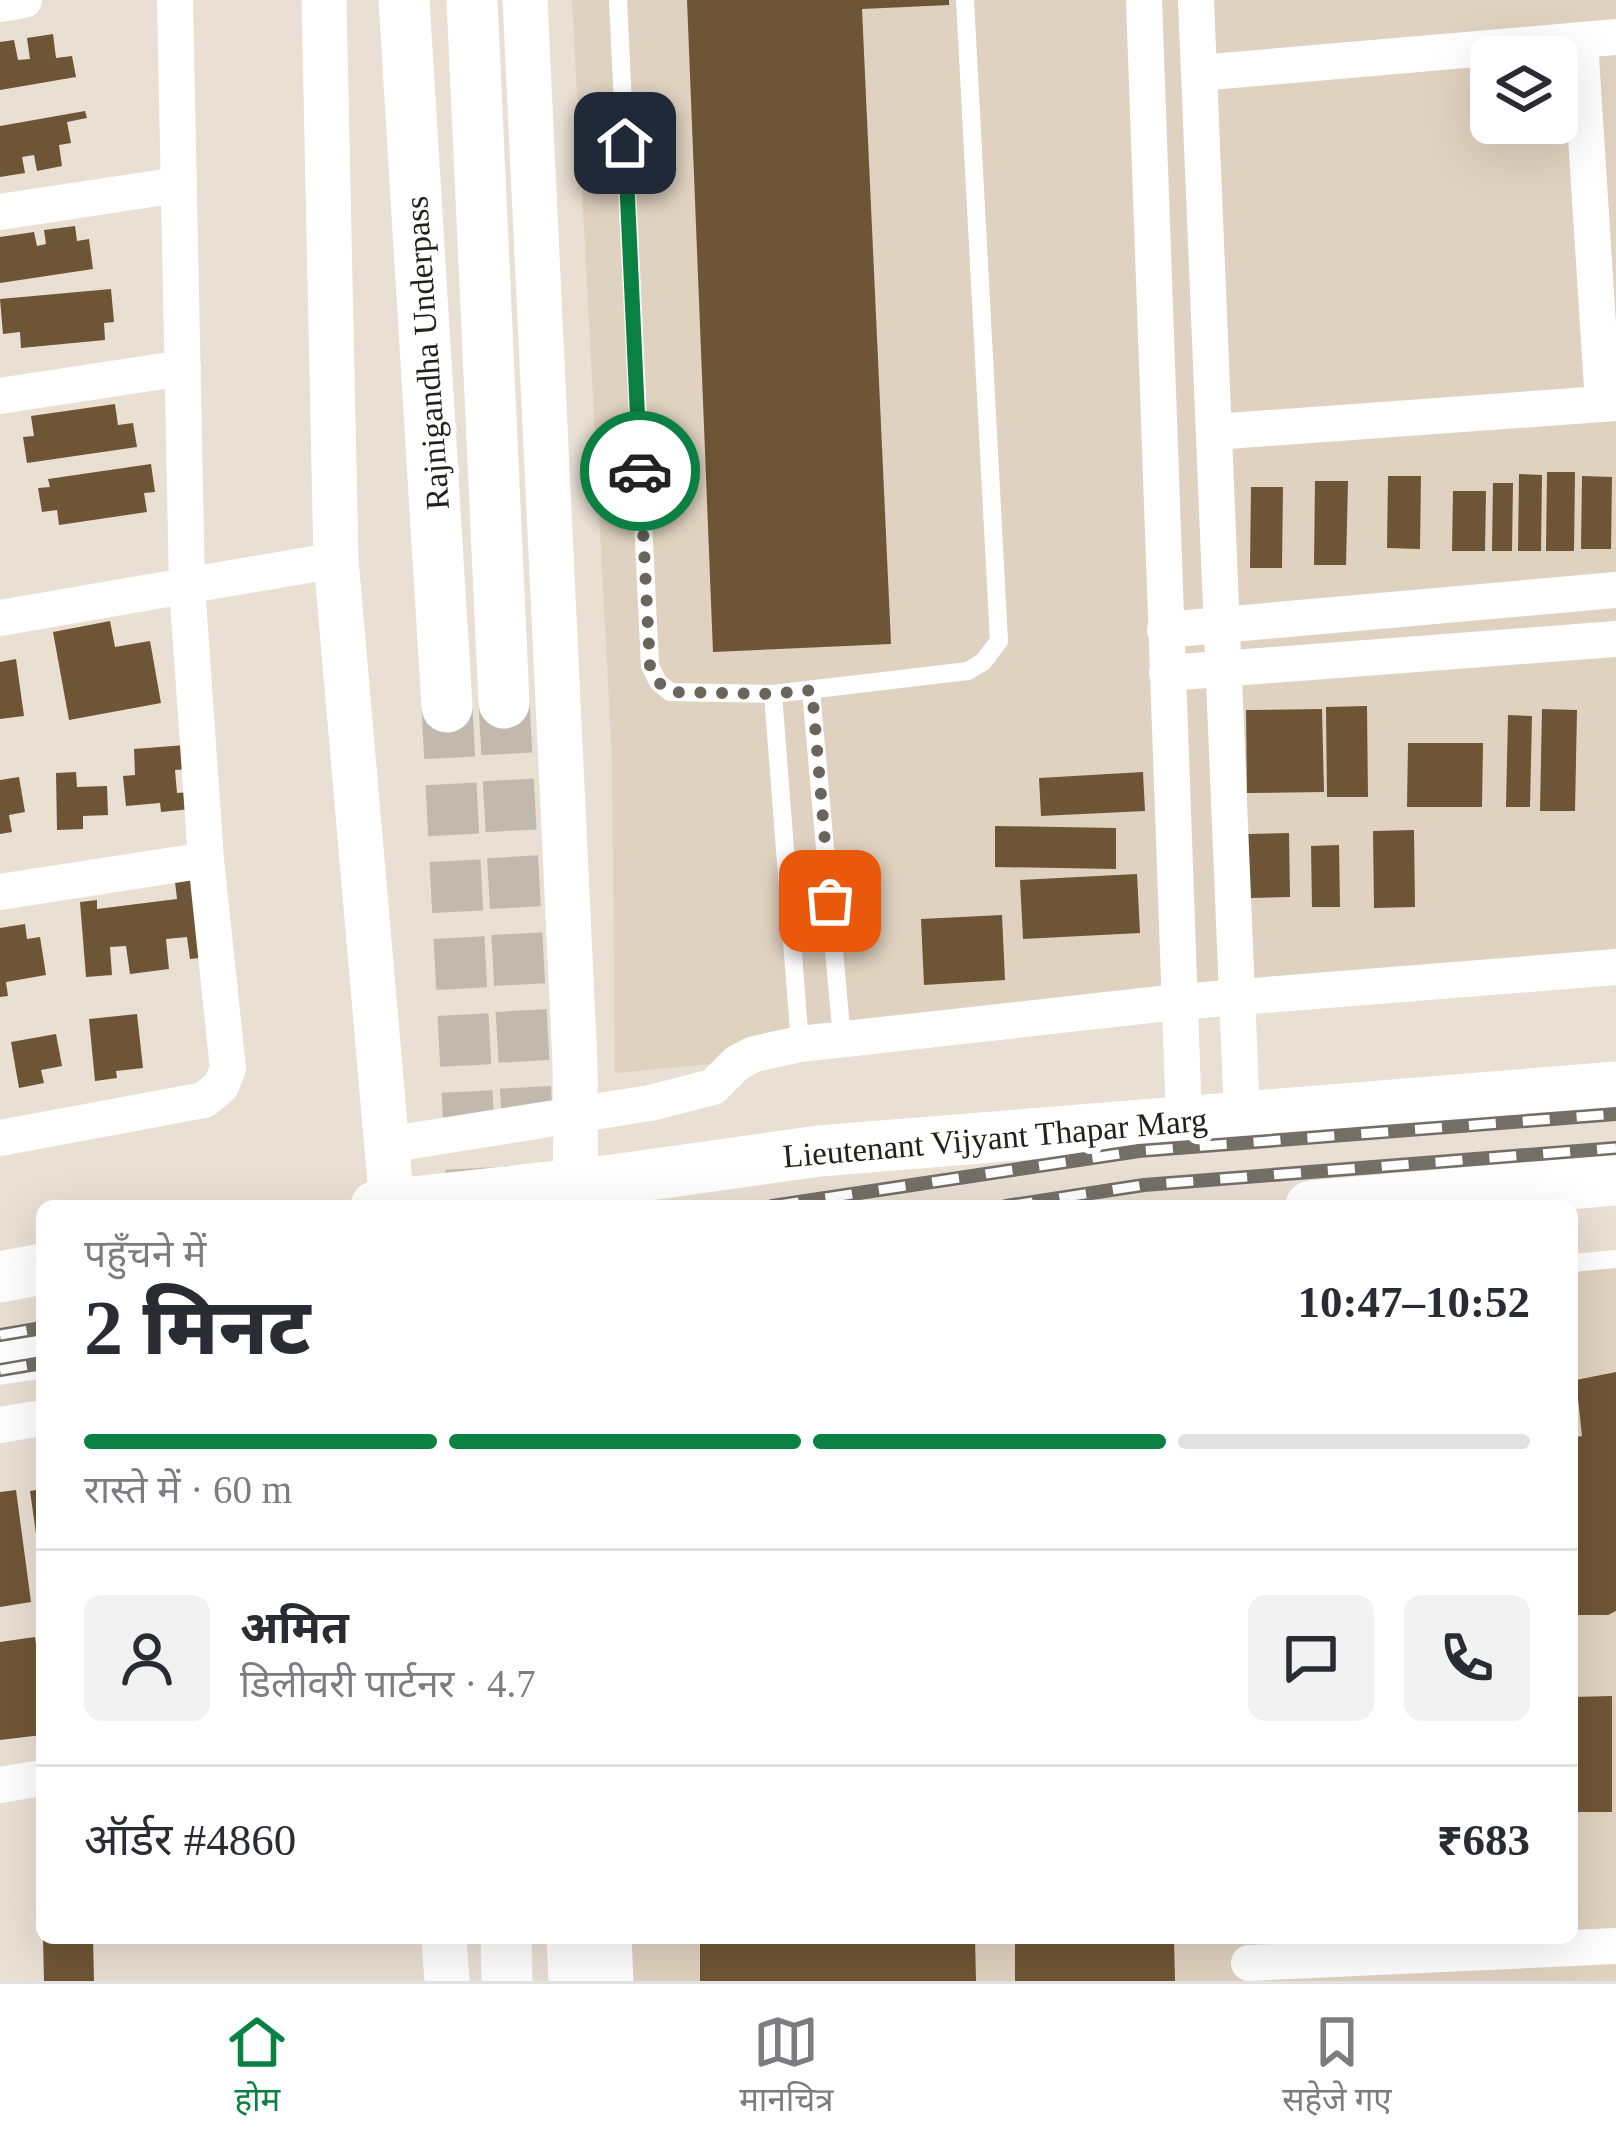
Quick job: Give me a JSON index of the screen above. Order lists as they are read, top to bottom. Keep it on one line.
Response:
{"streets":{"main road":["Rajnigandha Underpass","Lieutenant Vijyant Thapar Marg"]},"page":{"heading":["2 मिनट","पहुँचने में","10:47–10:52"],"panel":["अमित","डिलीवरी पार्टनर · 4.7","ऑर्डर #4860","₹683"],"bar":"रास्ते में · 60 m","tabs":["होम","मानचित्र","सहेजे गए"]}}
